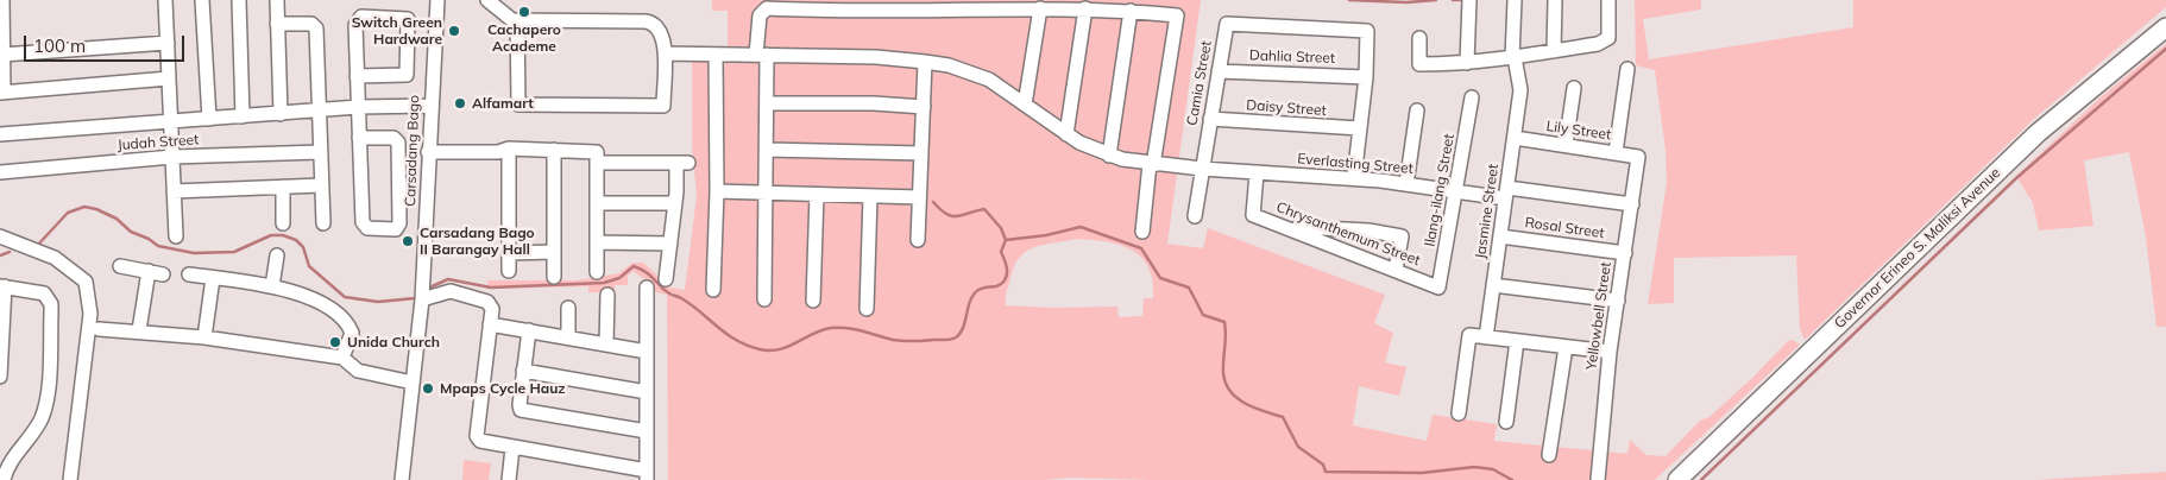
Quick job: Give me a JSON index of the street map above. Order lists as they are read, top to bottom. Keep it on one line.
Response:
{"streets":{"main road":["Governor Erineo S. Maliksi Avenue"],"street":["Dahlia Street","Camia Street","Daisy Street","Lily Street","Judah Street","Carsadang Bago","Everlasting Street","Ilang-ilang Street","Jasmine Street","Rosal Street","Chrysanthemum Street","Yellowbell Street"]},"crossings":[["Dahlia Street","Camia Street"],["Camia Street","Daisy Street"],["Camia Street","Everlasting Street"],["Lily Street","Jasmine Street"],["Lily Street","Yellowbell Street"],["Everlasting Street","Ilang-ilang Street"],["Everlasting Street","Jasmine Street"],["Everlasting Street","Chrysanthemum Street"],["Everlasting Street","Yellowbell Street"],["Ilang-ilang Street","Chrysanthemum Street"],["Jasmine Street","Rosal Street"],["Rosal Street","Yellowbell Street"]],"places":["Cachapero Academe","Switch Green Hardware","Alfamart","Carsadang Bago II Barangay Hall","Unida Church","Mpaps Cycle Hauz"],"scale_bar":"100 m"}
